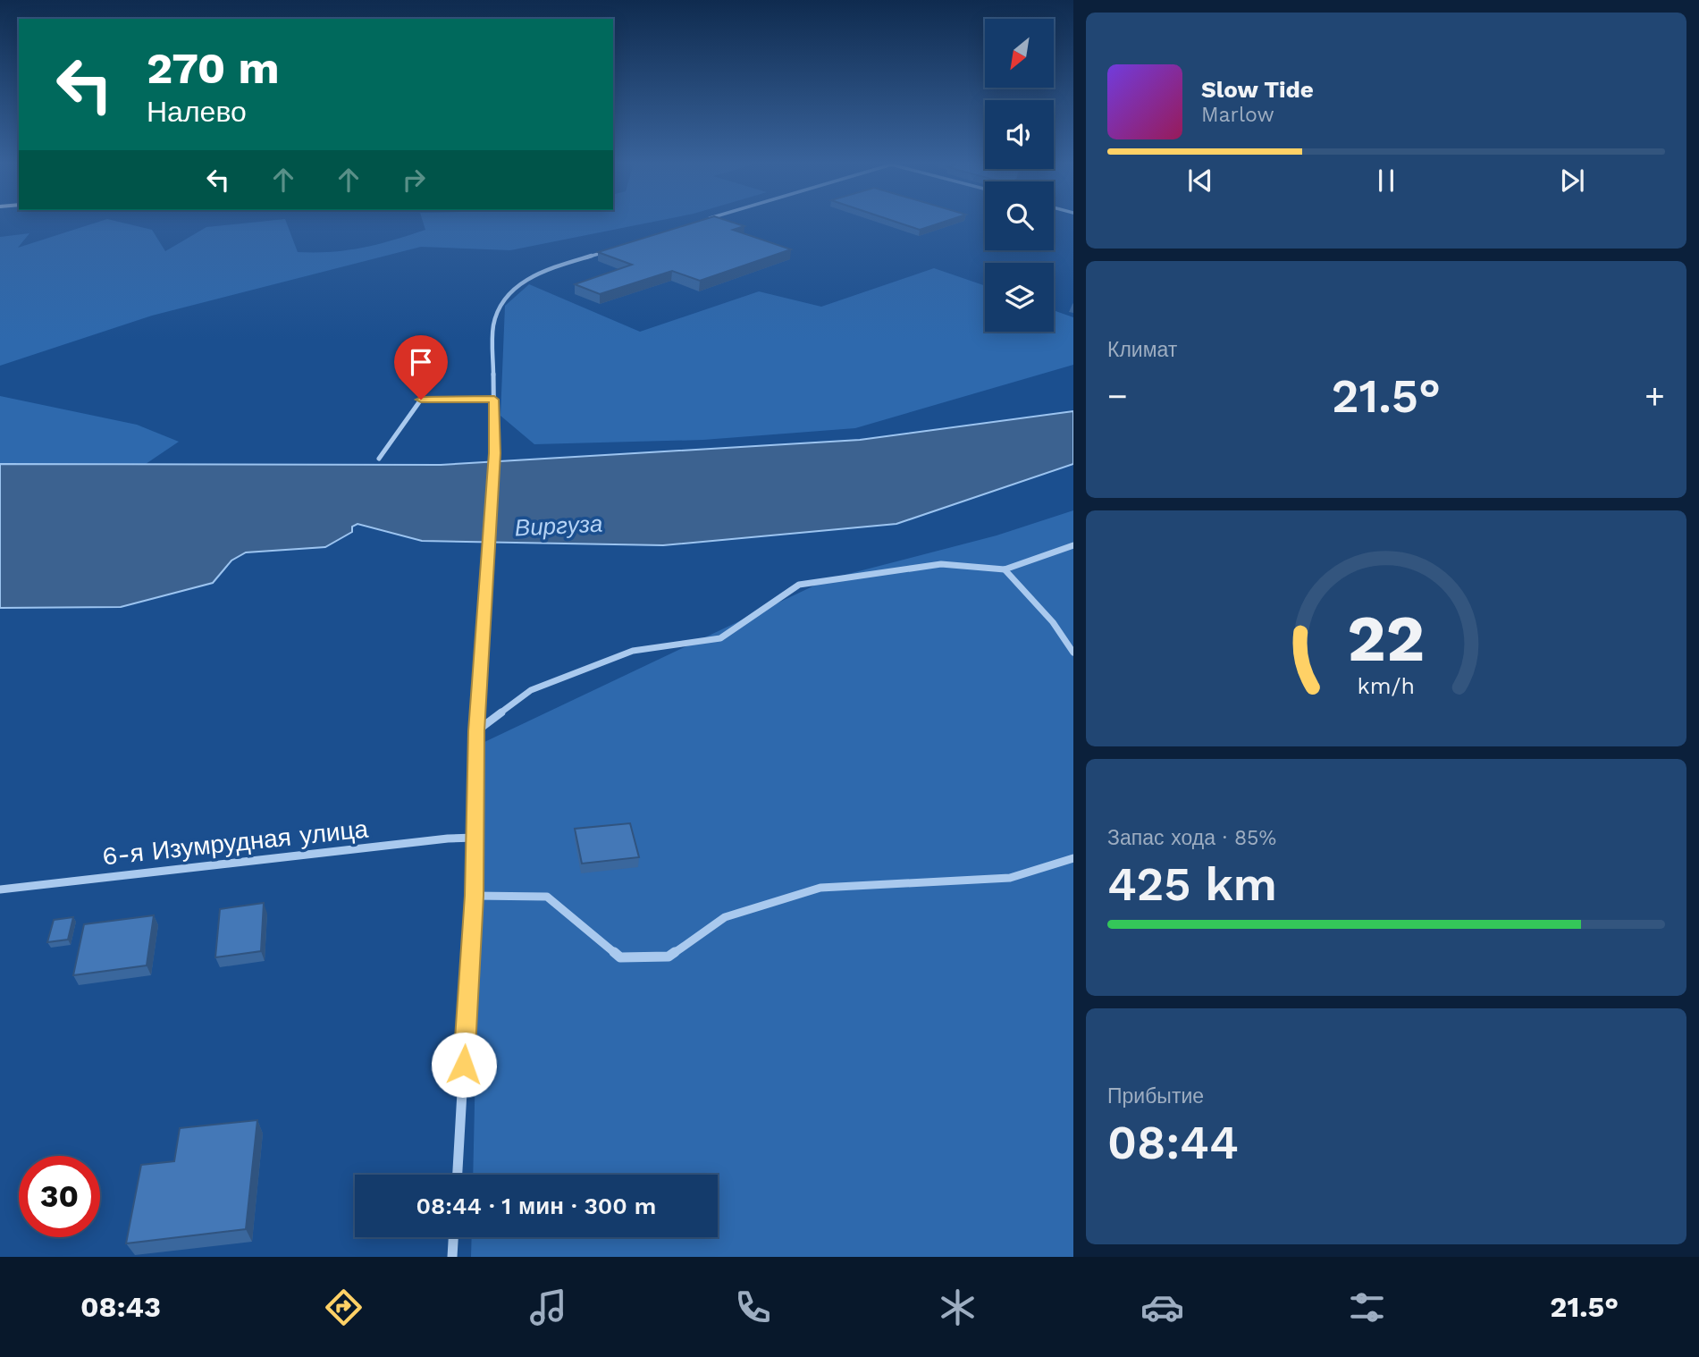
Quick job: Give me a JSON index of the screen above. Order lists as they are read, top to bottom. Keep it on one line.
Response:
{"streets":{"street":["6-я Изумрудная улица"]},"water":["Виргуза"],"north":"bottom left","page":{"turn":["270 m","Налево"],"song":["Slow Tide","Marlow"],"tile":["Климат",["Запас хода · 85%","425 km"],["Прибытие","08:44"]],"heat":["−","21.5°","+"],"limit":"30","trip":"08:44 · 1 мин · 300 m","tabs":["08:43","21.5°"],"gauge":["22","km/h"]}}
